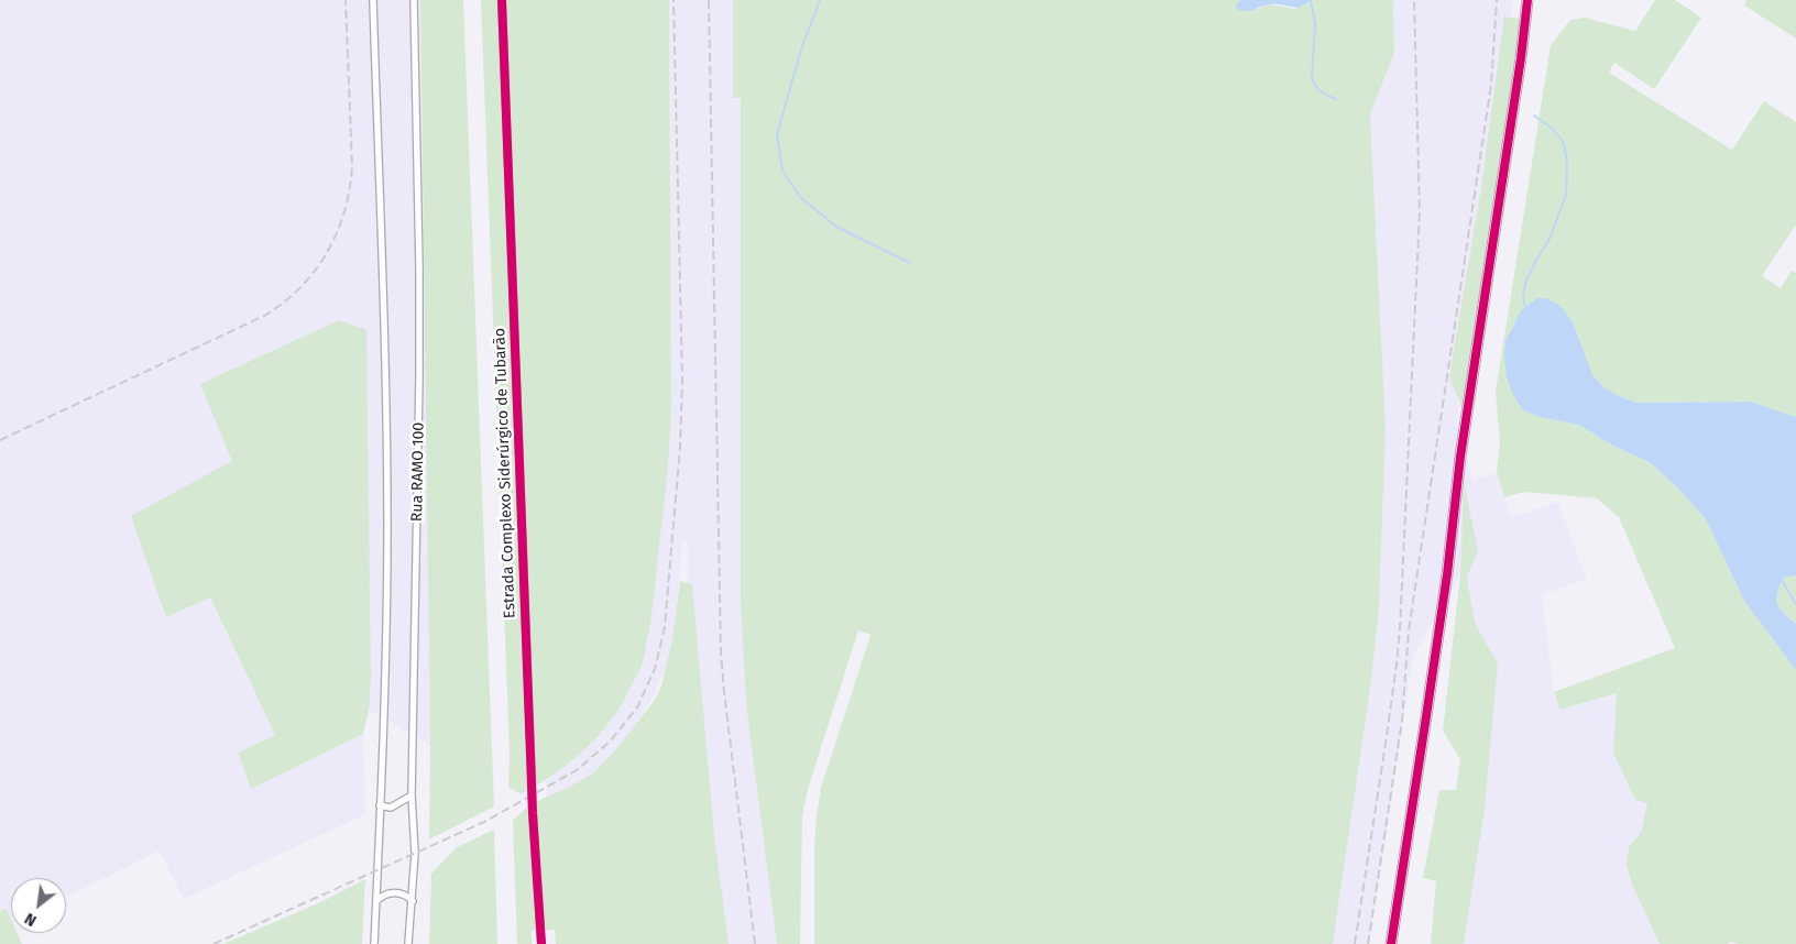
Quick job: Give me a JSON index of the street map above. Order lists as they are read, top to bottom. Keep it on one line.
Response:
{"streets":{"street":["Rua RAMO 100","Estrada Complexo Siderúrgico de Tubarão"]},"north":"bottom left"}
